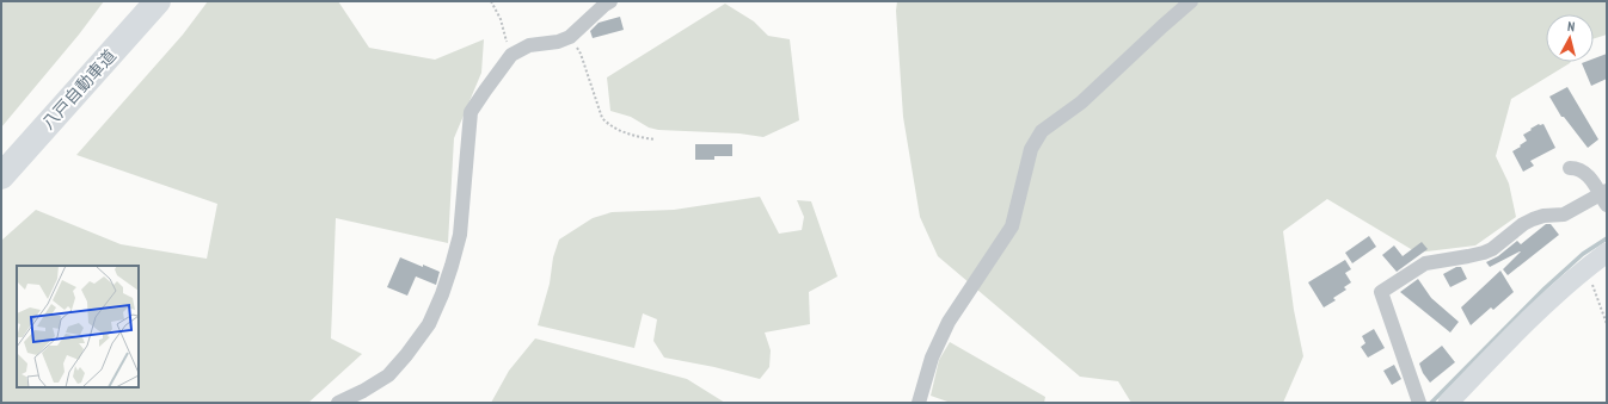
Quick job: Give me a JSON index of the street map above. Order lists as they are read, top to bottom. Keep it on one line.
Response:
{"streets":{"highway":["八戸自動車道"]},"north":"top"}
